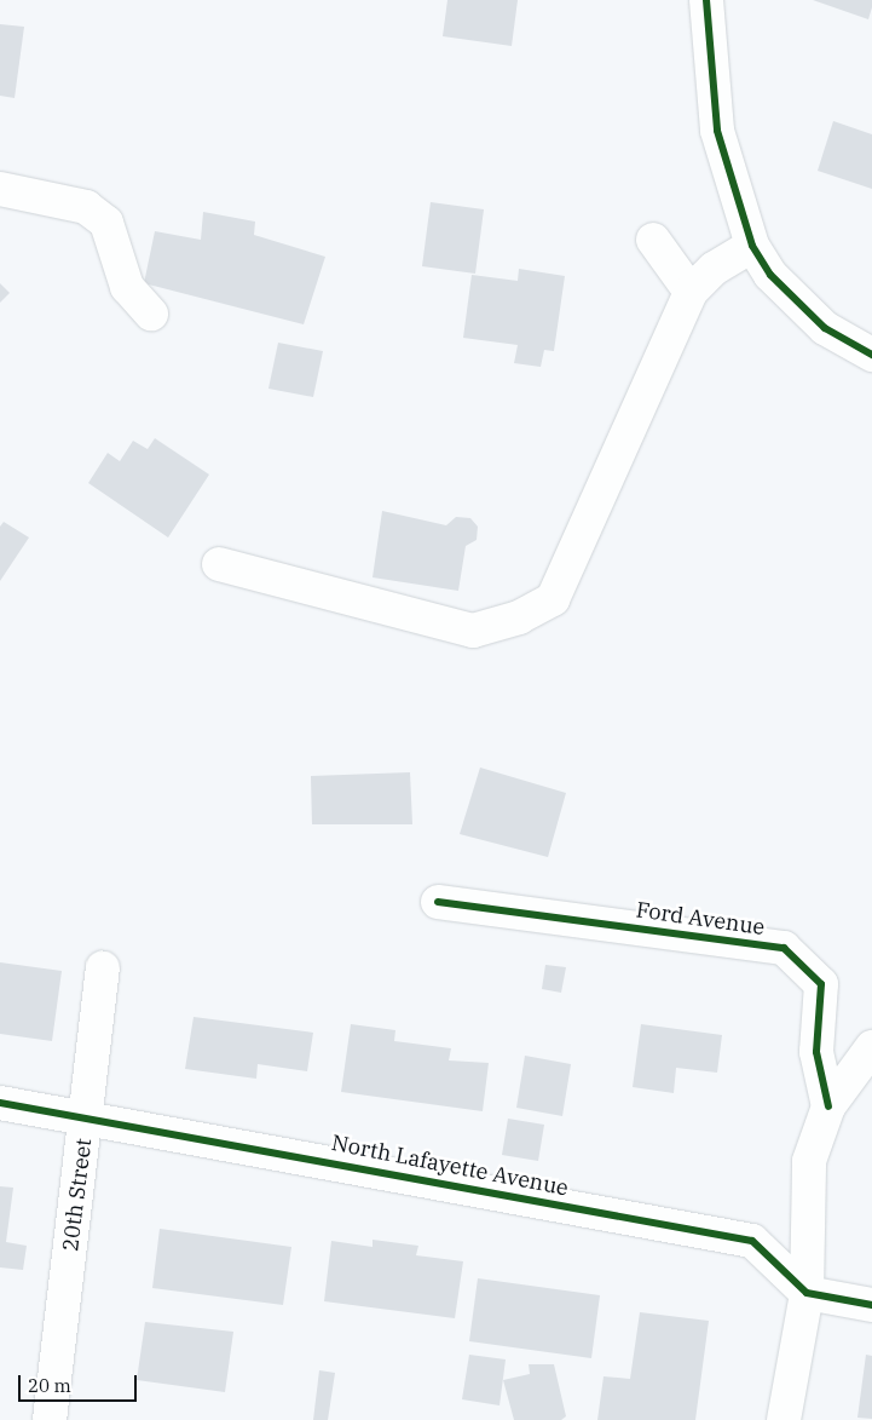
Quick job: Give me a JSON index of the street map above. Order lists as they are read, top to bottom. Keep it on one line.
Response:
{"streets":{"street":["Ford Avenue","North Lafayette Avenue","20th Street"]},"crossings":[["North Lafayette Avenue","20th Street"]],"scale_bar":"20 m"}
